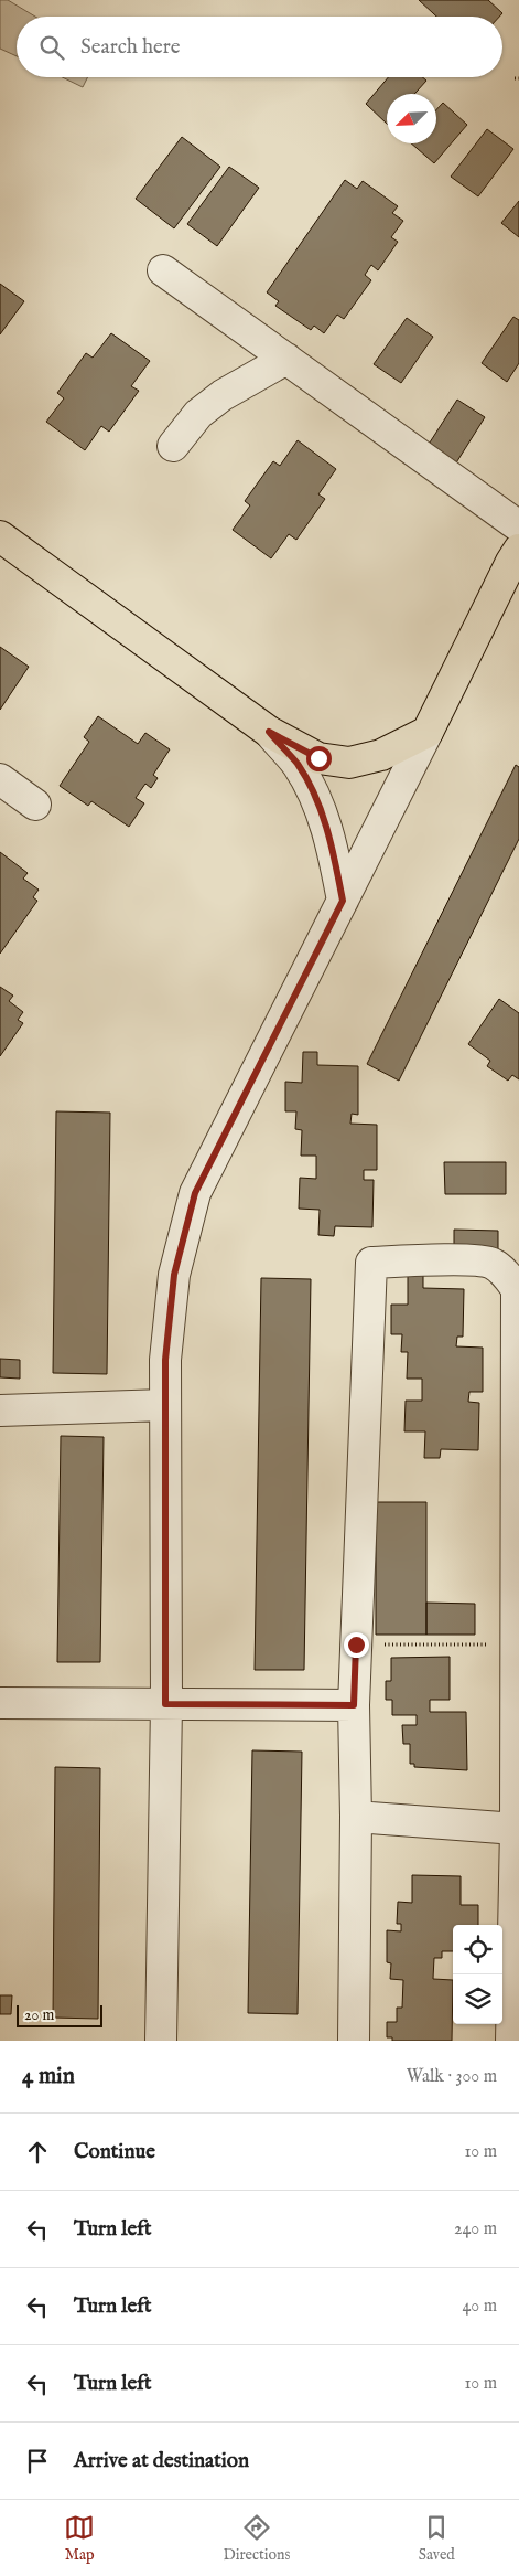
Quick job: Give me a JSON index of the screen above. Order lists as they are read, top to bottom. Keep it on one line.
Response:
{"scale_bar":"20 m","north":"bottom left","page":{"search":"Search here","scale":"20 m","heading":["4 min","Walk · 300 m"],"list":[["Continue","10 m"],["Turn left","240 m"],["Turn left","40 m"],["Turn left","10 m"],"Arrive at destination"],"nav":["Map","Directions","Saved"]}}
